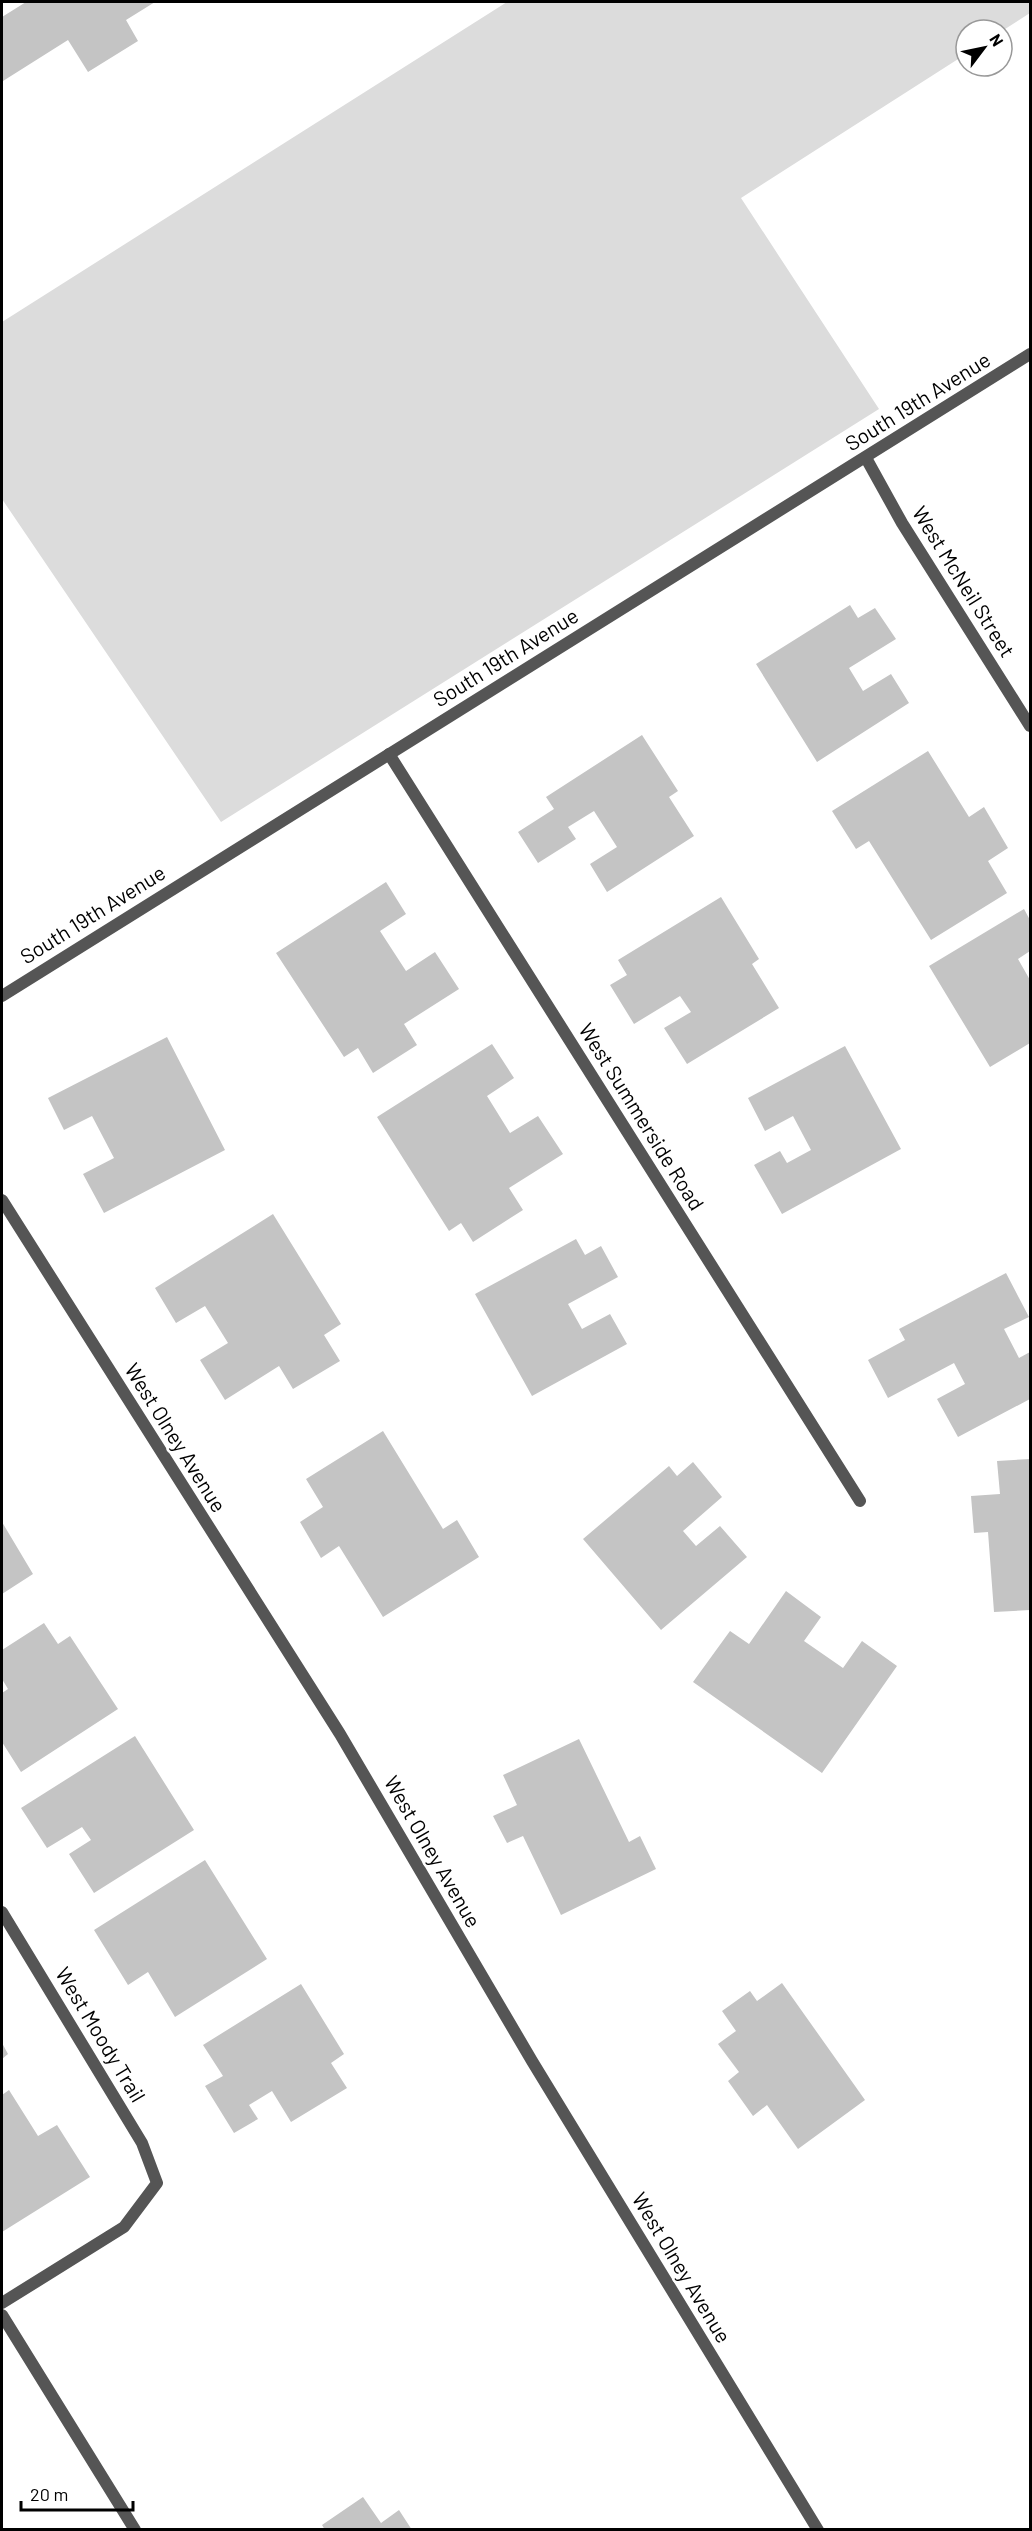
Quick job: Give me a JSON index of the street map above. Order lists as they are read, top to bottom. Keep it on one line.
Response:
{"streets":{"street":["South 19th Avenue","West McNeil Street","West Summerside Road","West Olney Avenue","West Moody Trail"]},"crossings":[["South 19th Avenue","West McNeil Street"],["South 19th Avenue","West Summerside Road"]],"scale_bar":"20 m","north":"top right"}
